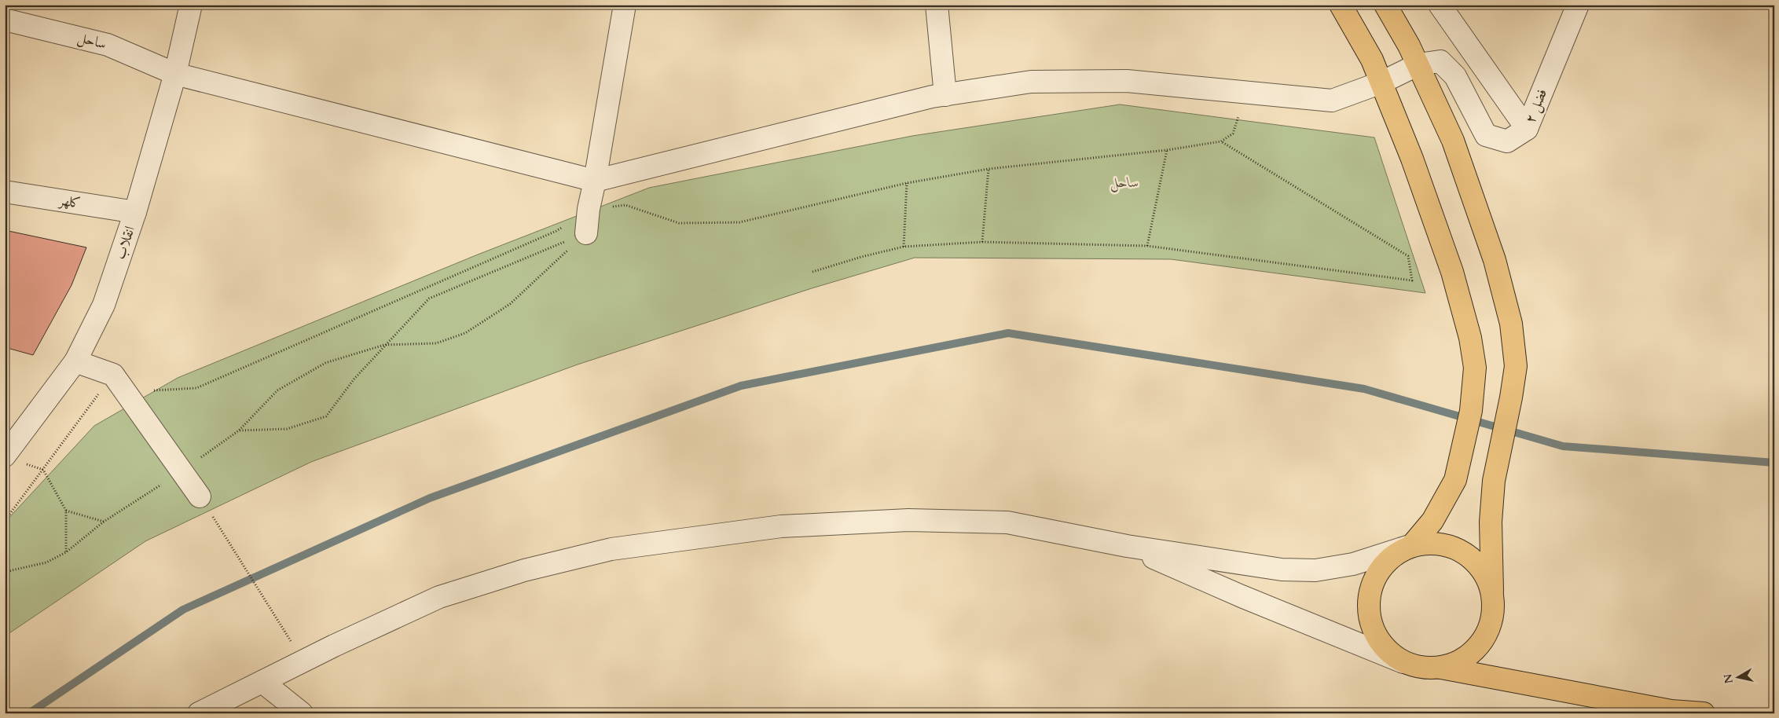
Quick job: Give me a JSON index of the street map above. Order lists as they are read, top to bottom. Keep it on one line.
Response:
{"streets":{"street":["ساحل","فضل ۲","کلهر","انقلاب"]},"crossings":[["ساحل","انقلاب"],["کلهر","انقلاب"]],"parks":["ساحل"],"north":"left"}
